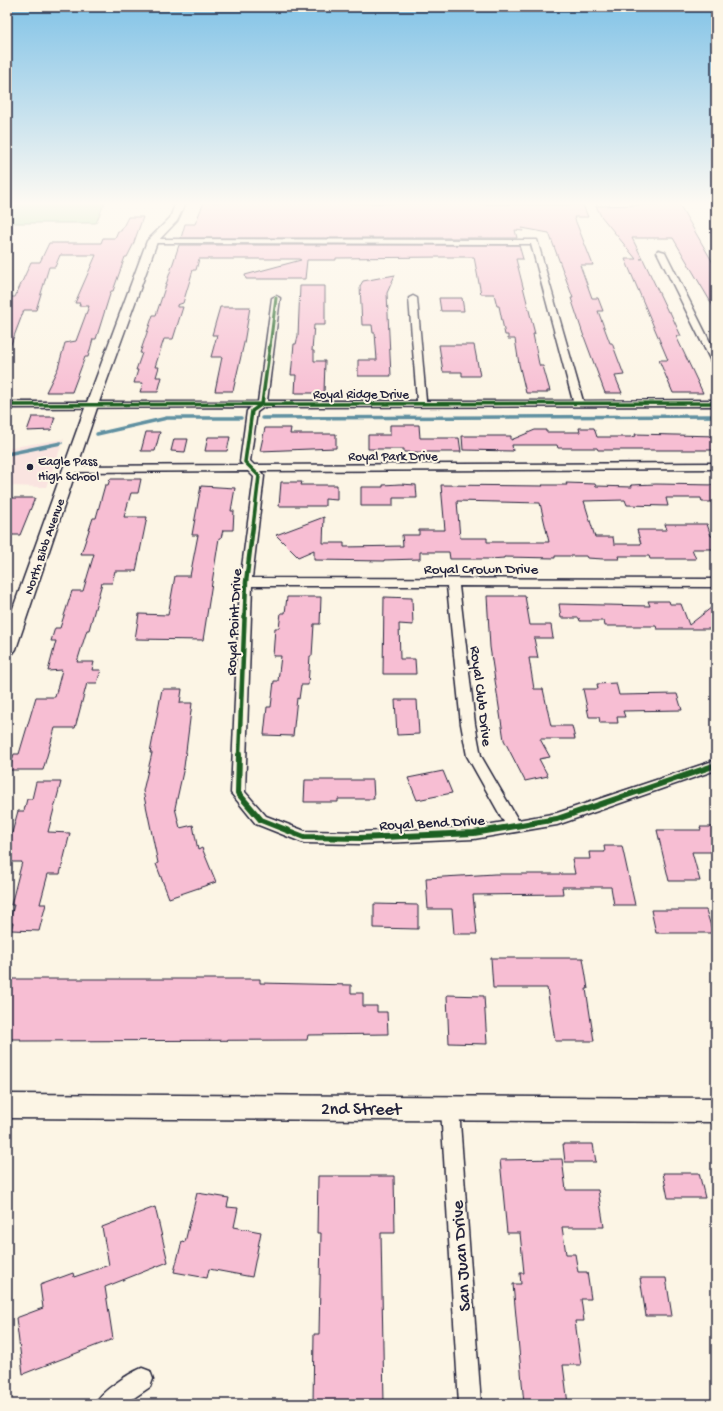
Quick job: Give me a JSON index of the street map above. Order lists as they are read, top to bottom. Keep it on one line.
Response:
{"streets":{"main road":["North Bibb Avenue","2nd Street"],"street":["Royal Ridge Drive","Royal Park Drive","Royal Crown Drive","Royal Point Drive","Royal Club Drive","Royal Bend Drive","San Juan Drive"]},"crossings":[["Royal Ridge Drive","North Bibb Avenue"],["Royal Ridge Drive","Royal Point Drive"],["Royal Park Drive","North Bibb Avenue"],["Royal Park Drive","Royal Point Drive"],["Royal Crown Drive","Royal Point Drive"],["Royal Crown Drive","Royal Club Drive"],["Royal Point Drive","Royal Bend Drive"],["Royal Club Drive","Royal Bend Drive"],["2nd Street","San Juan Drive"]],"places":["Eagle Pass High School"]}
